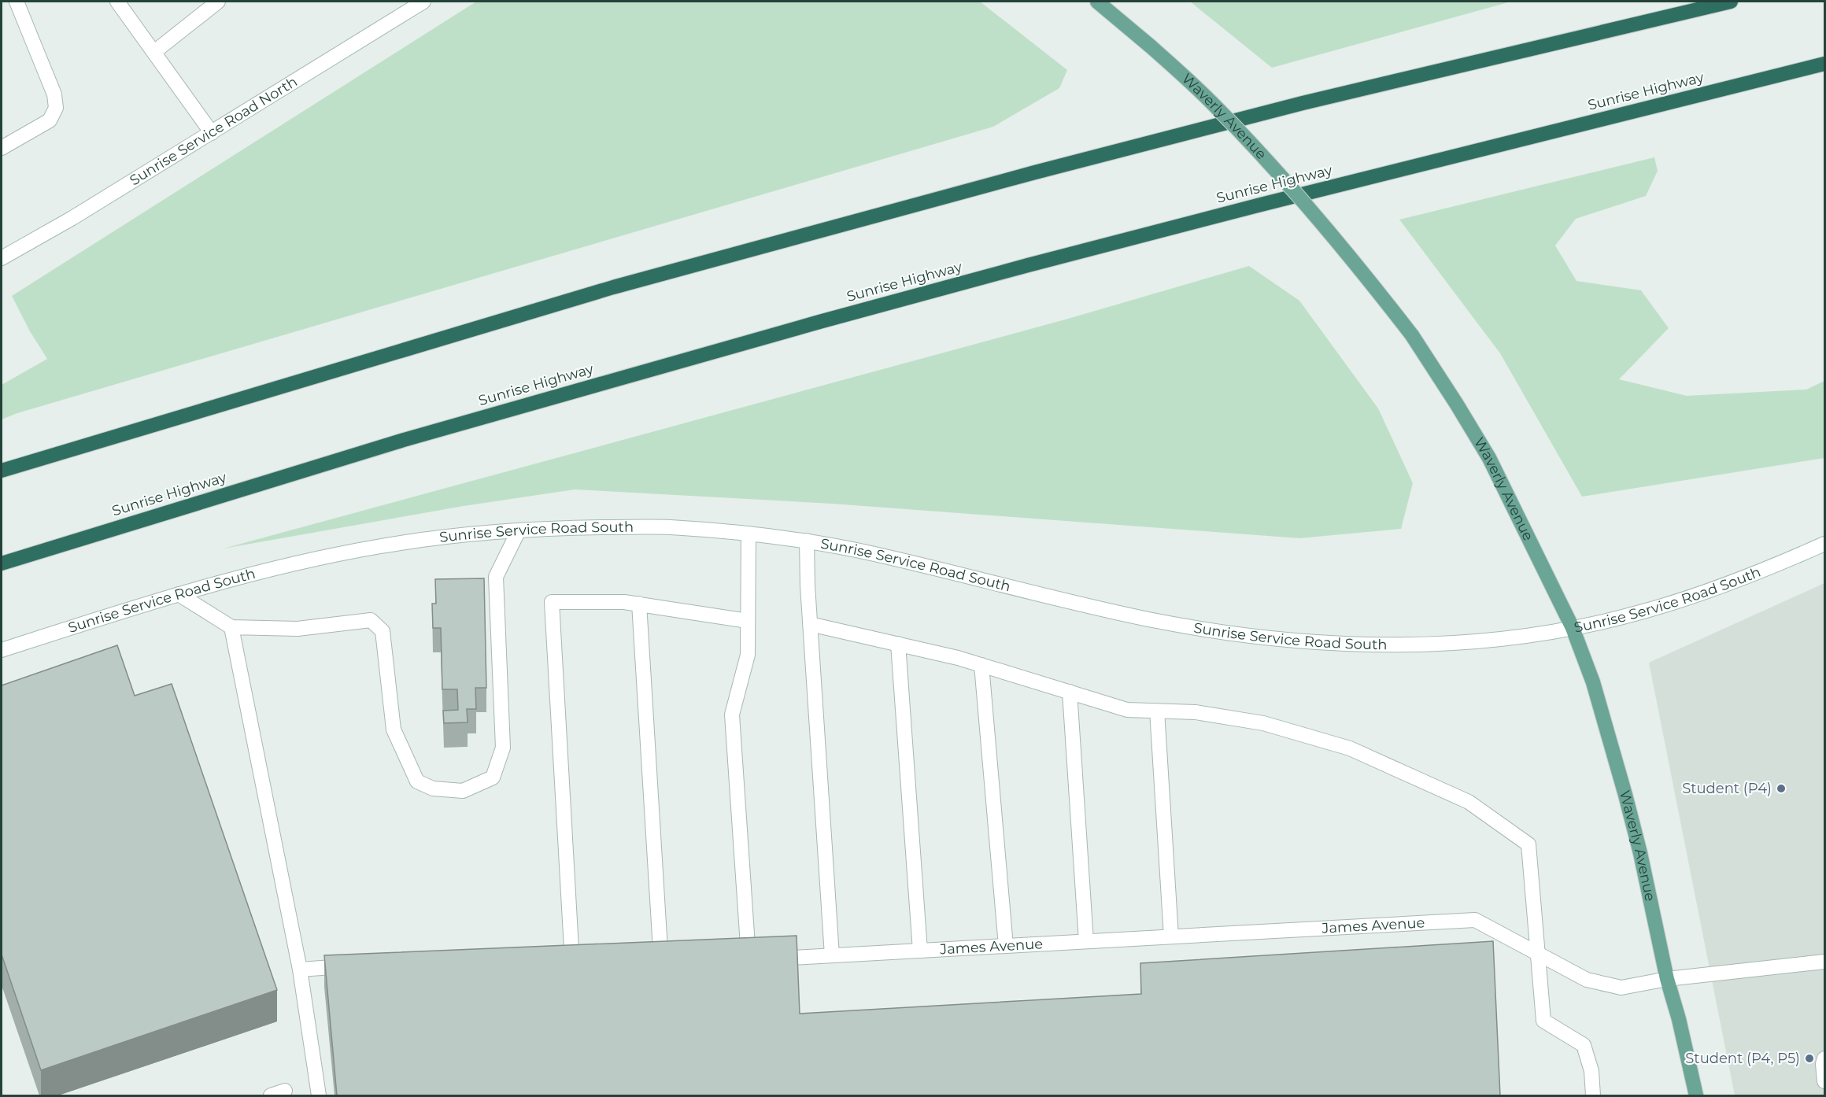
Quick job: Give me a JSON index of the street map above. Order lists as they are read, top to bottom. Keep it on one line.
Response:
{"streets":{"highway":["Sunrise Highway"],"main road":["Waverly Avenue","Sunrise Service Road North","Sunrise Service Road South","James Avenue"]},"crossings":[["Waverly Avenue","Sunrise Service Road South"],["Waverly Avenue","James Avenue"]],"places":["Student (P4)","Student (P4, P5)"]}
